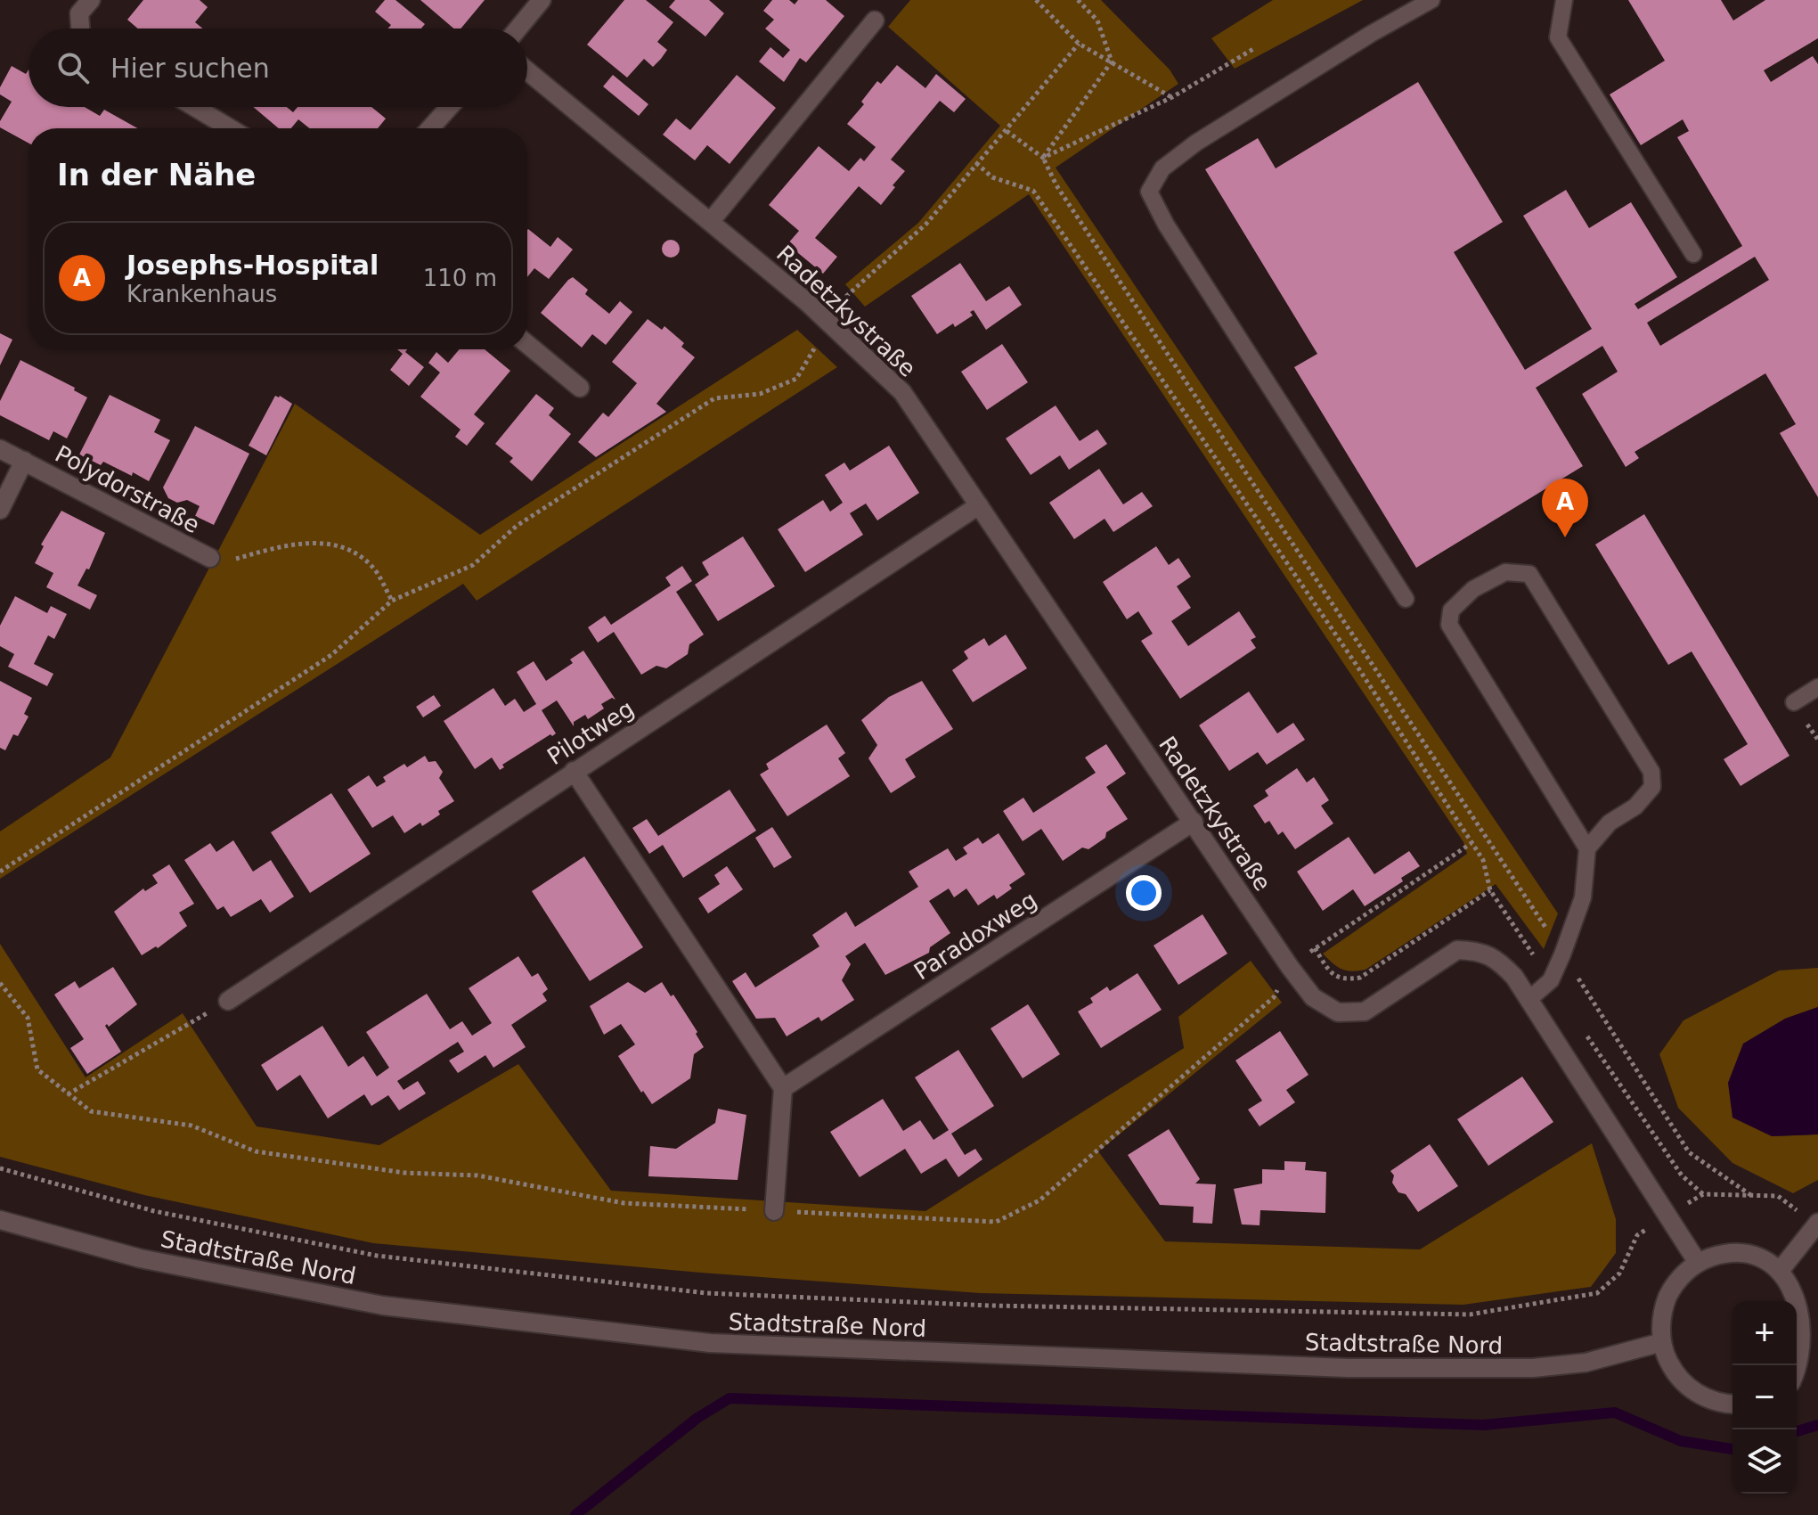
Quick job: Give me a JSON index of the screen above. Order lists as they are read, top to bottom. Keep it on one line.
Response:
{"streets":{"street":["Radetzkystraße","Polydorstraße","Pilotweg","Paradoxweg","Stadtstraße Nord"]},"crossings":[["Radetzkystraße","Pilotweg"],["Radetzkystraße","Paradoxweg"]],"page":{"search":"Hier suchen","heading":"In der Nähe","list":[{"mark":"A","name":"Josephs-Hospital","note":"Krankenhaus","value":"110 m"}],"pins":"A","map_buttons":["+","−"]}}
